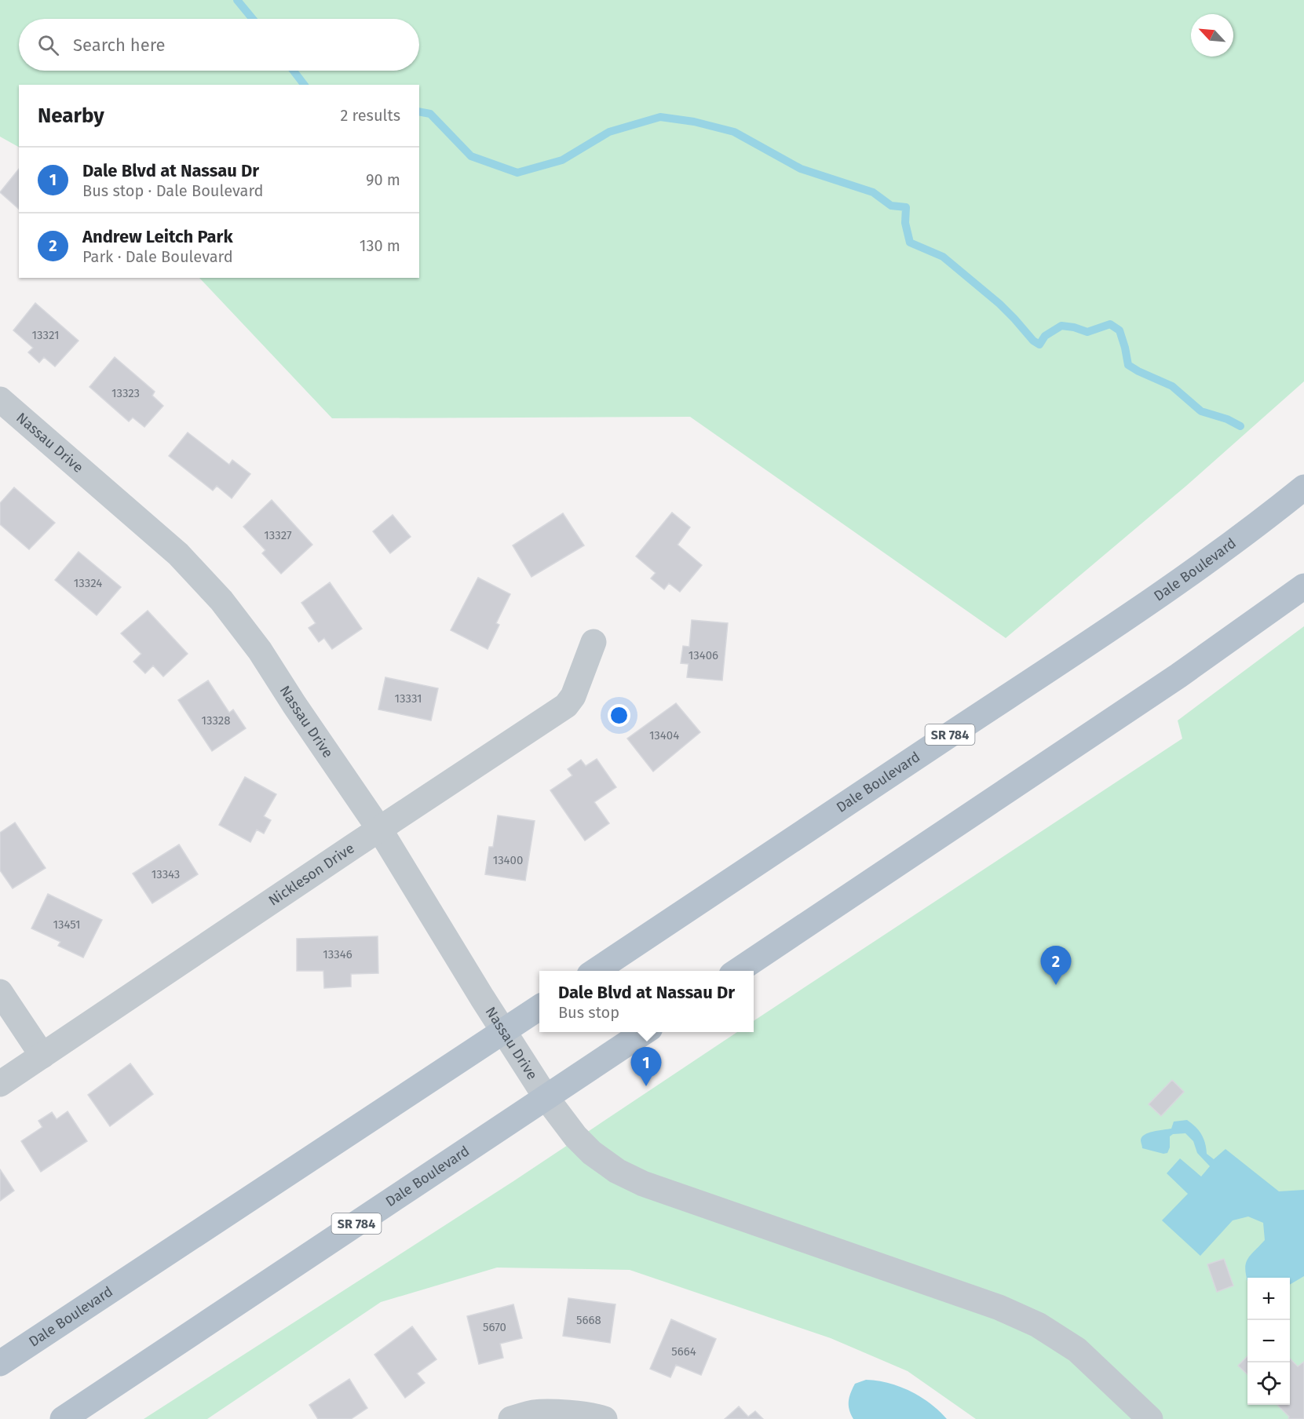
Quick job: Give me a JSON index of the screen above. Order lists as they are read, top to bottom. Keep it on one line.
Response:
{"streets":{"main road":["Dale Boulevard","SR 784"],"street":["Nassau Drive","Nickleson Drive"]},"crossings":[["Nassau Drive","Dale Boulevard"],["Nassau Drive","Nickleson Drive"]],"house_numbers":["13321","13323","13327","13324","13406","13331","13328","13404","13400","13343","13451","13346","5668","5670","5664"],"north":"top left","page":{"search":"Search here","heading":["Nearby","2 results"],"list":[{"mark":"1","name":"Dale Blvd at Nassau Dr","note":"Bus stop · Dale Boulevard","value":"90 m"},{"mark":"2","name":"Andrew Leitch Park","note":"Park · Dale Boulevard","value":"130 m"}],"pins":["2","1"],"popup":["Dale Blvd at Nassau Dr","Bus stop"],"map_buttons":["+","−"]}}
